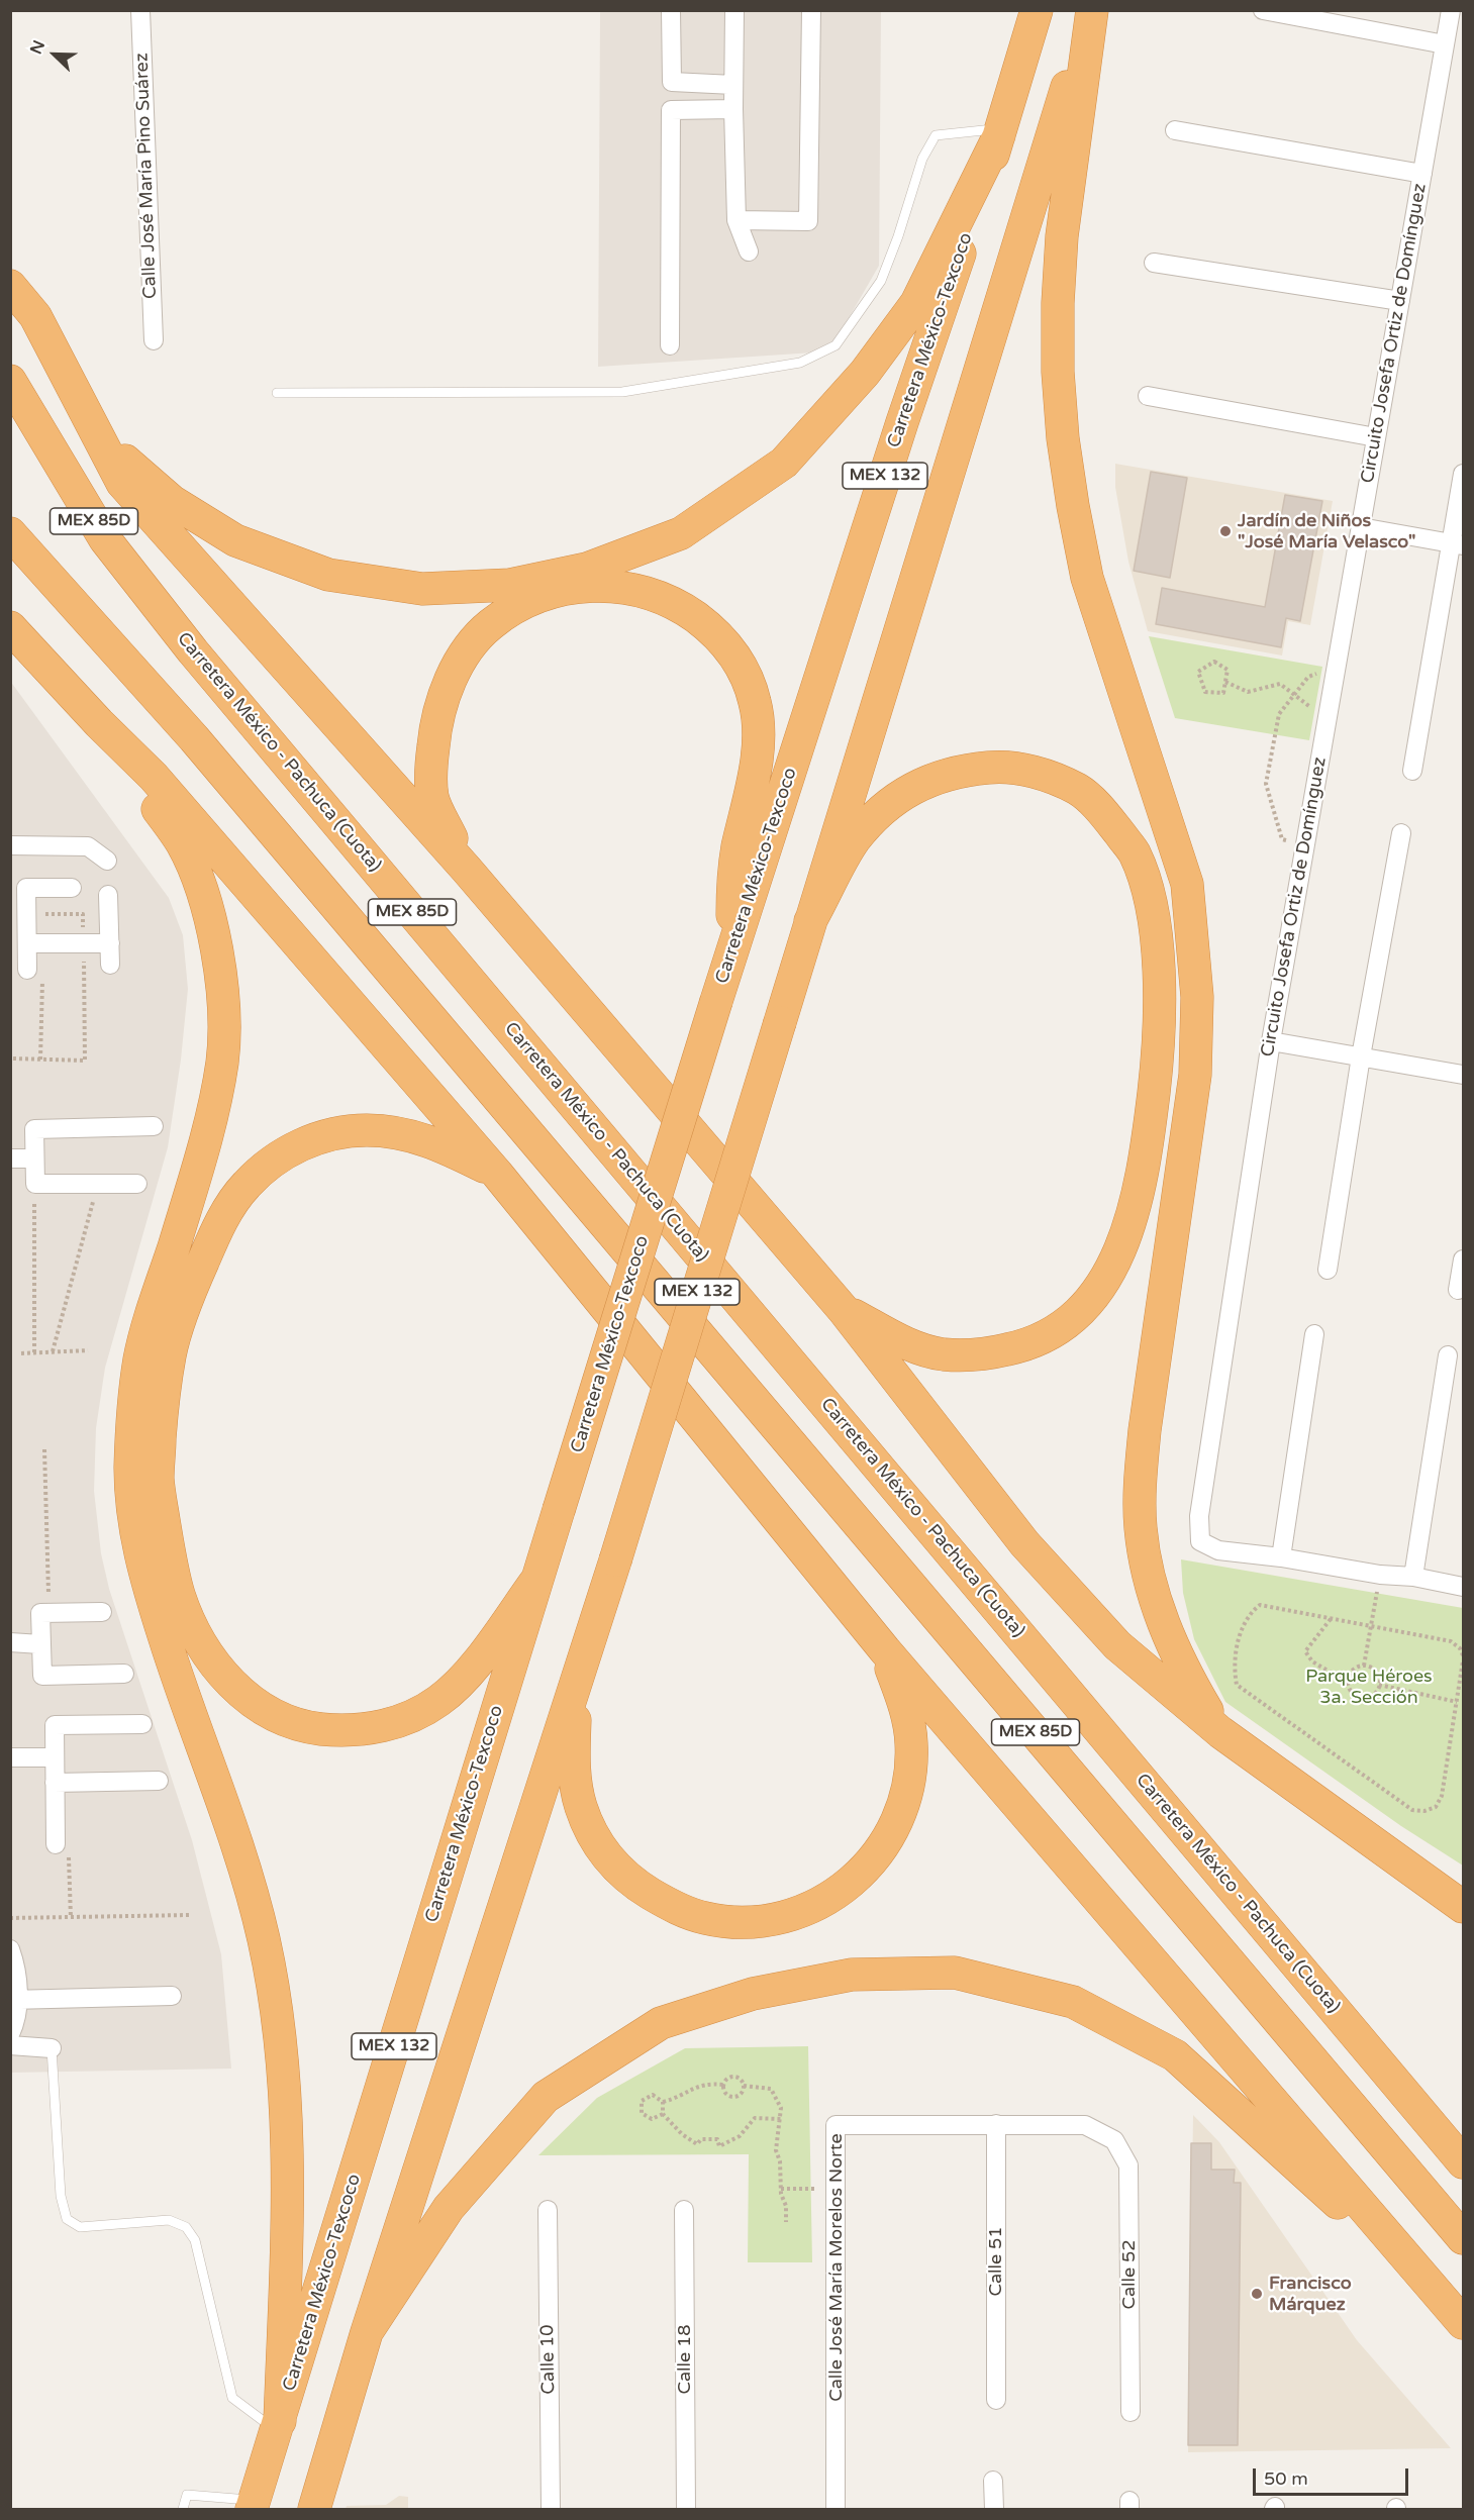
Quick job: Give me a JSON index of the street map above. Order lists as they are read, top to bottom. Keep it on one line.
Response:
{"streets":{"highway":["Carretera México-Texcoco","MEX 132","MEX 85D","Carretera México - Pachuca (Cuota)"],"street":["Calle José María Pino Suárez","Circuito Josefa Ortiz de Domínguez","Calle 51","Calle José María Morelos Norte","Calle 52","Calle 10","Calle 18"]},"crossings":[["Calle 51","Calle José María Morelos Norte"],["Calle José María Morelos Norte","Calle 52"]],"parks":["Parque Héroes 3a. Sección"],"places":["Jardín de Niños \"José María Velasco\"","Francisco Márquez"],"scale_bar":"50 m","north":"top left"}
